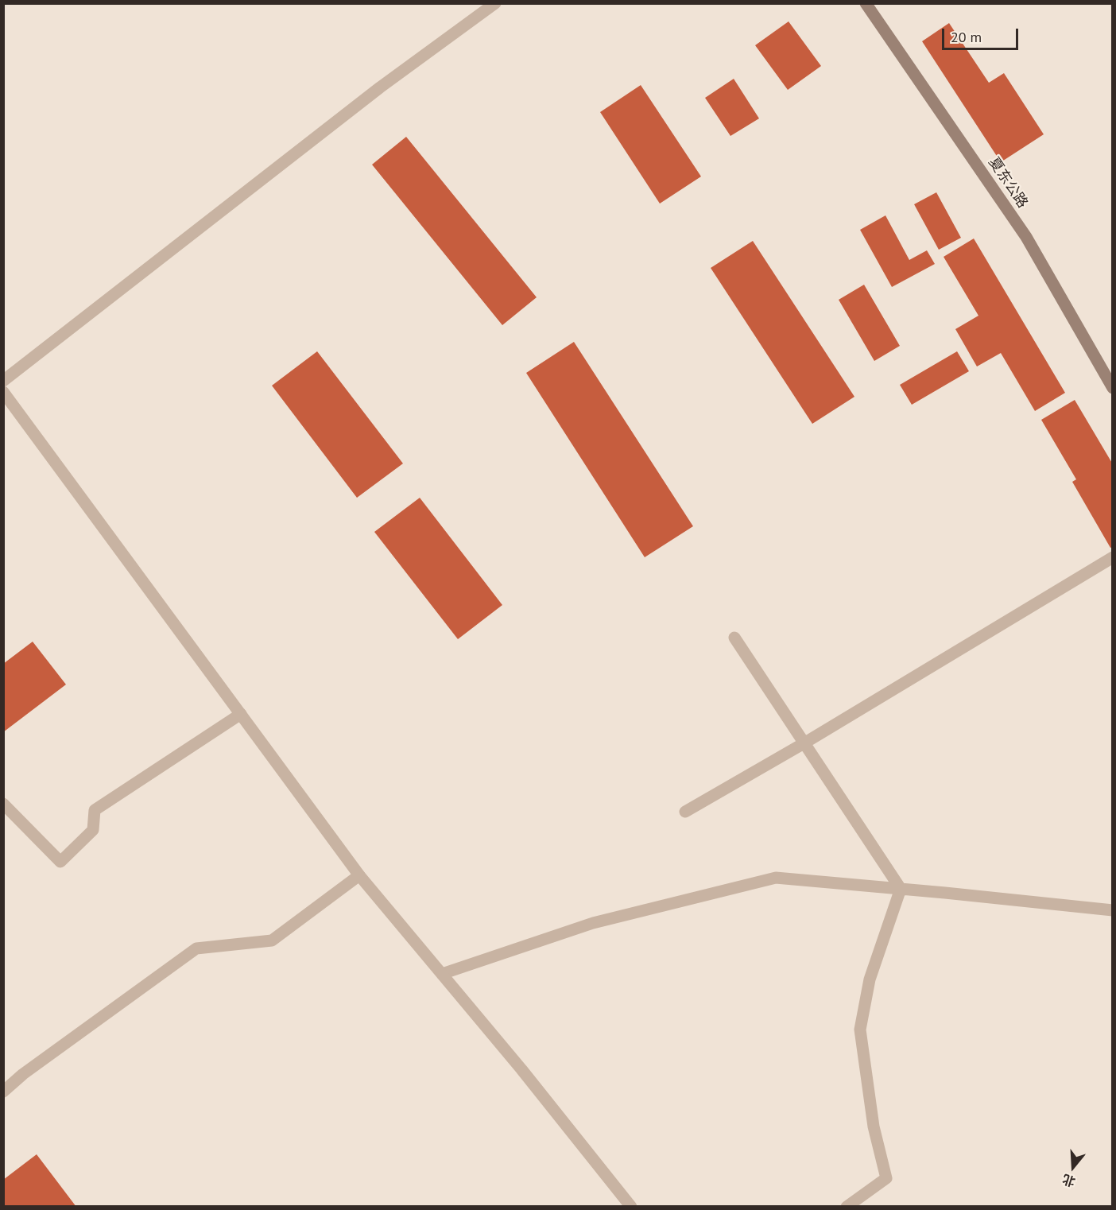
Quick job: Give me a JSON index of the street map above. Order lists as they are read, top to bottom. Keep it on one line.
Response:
{"streets":{"main road":["夏东公路"]},"scale_bar":"20 m","north":"bottom"}
